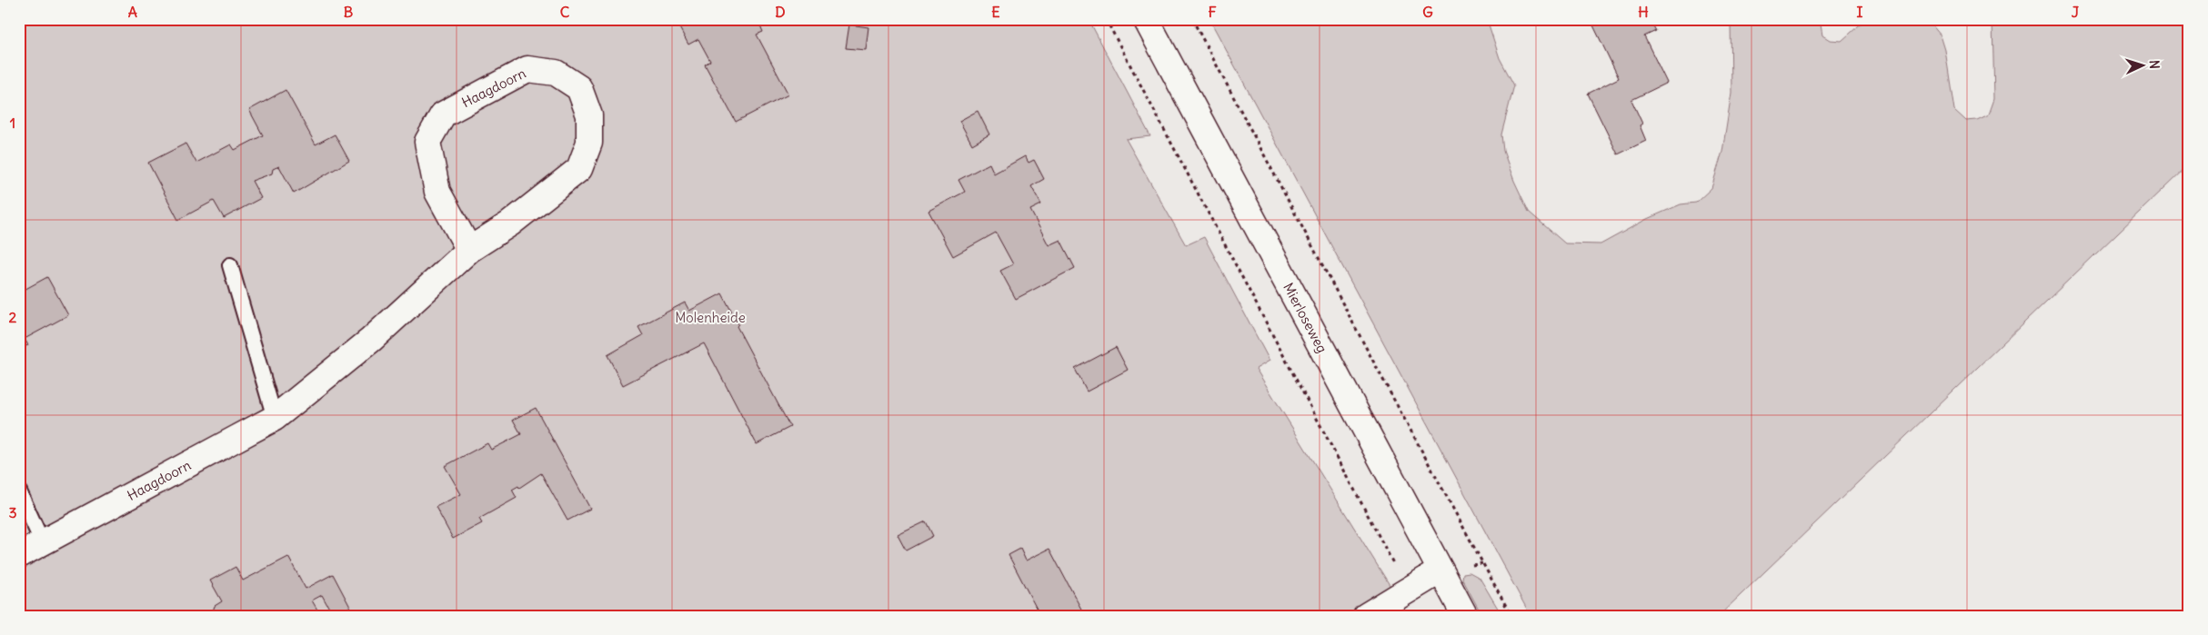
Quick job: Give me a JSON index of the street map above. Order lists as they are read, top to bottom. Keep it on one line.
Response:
{"streets":{"street":["Haagdoorn","Mierloseweg"]},"parks":["Molenheide"],"north":"right","grid":{"columns":["A","B","C","D","E","F","G","H","I","J"],"rows":["1","2","3"]}}
